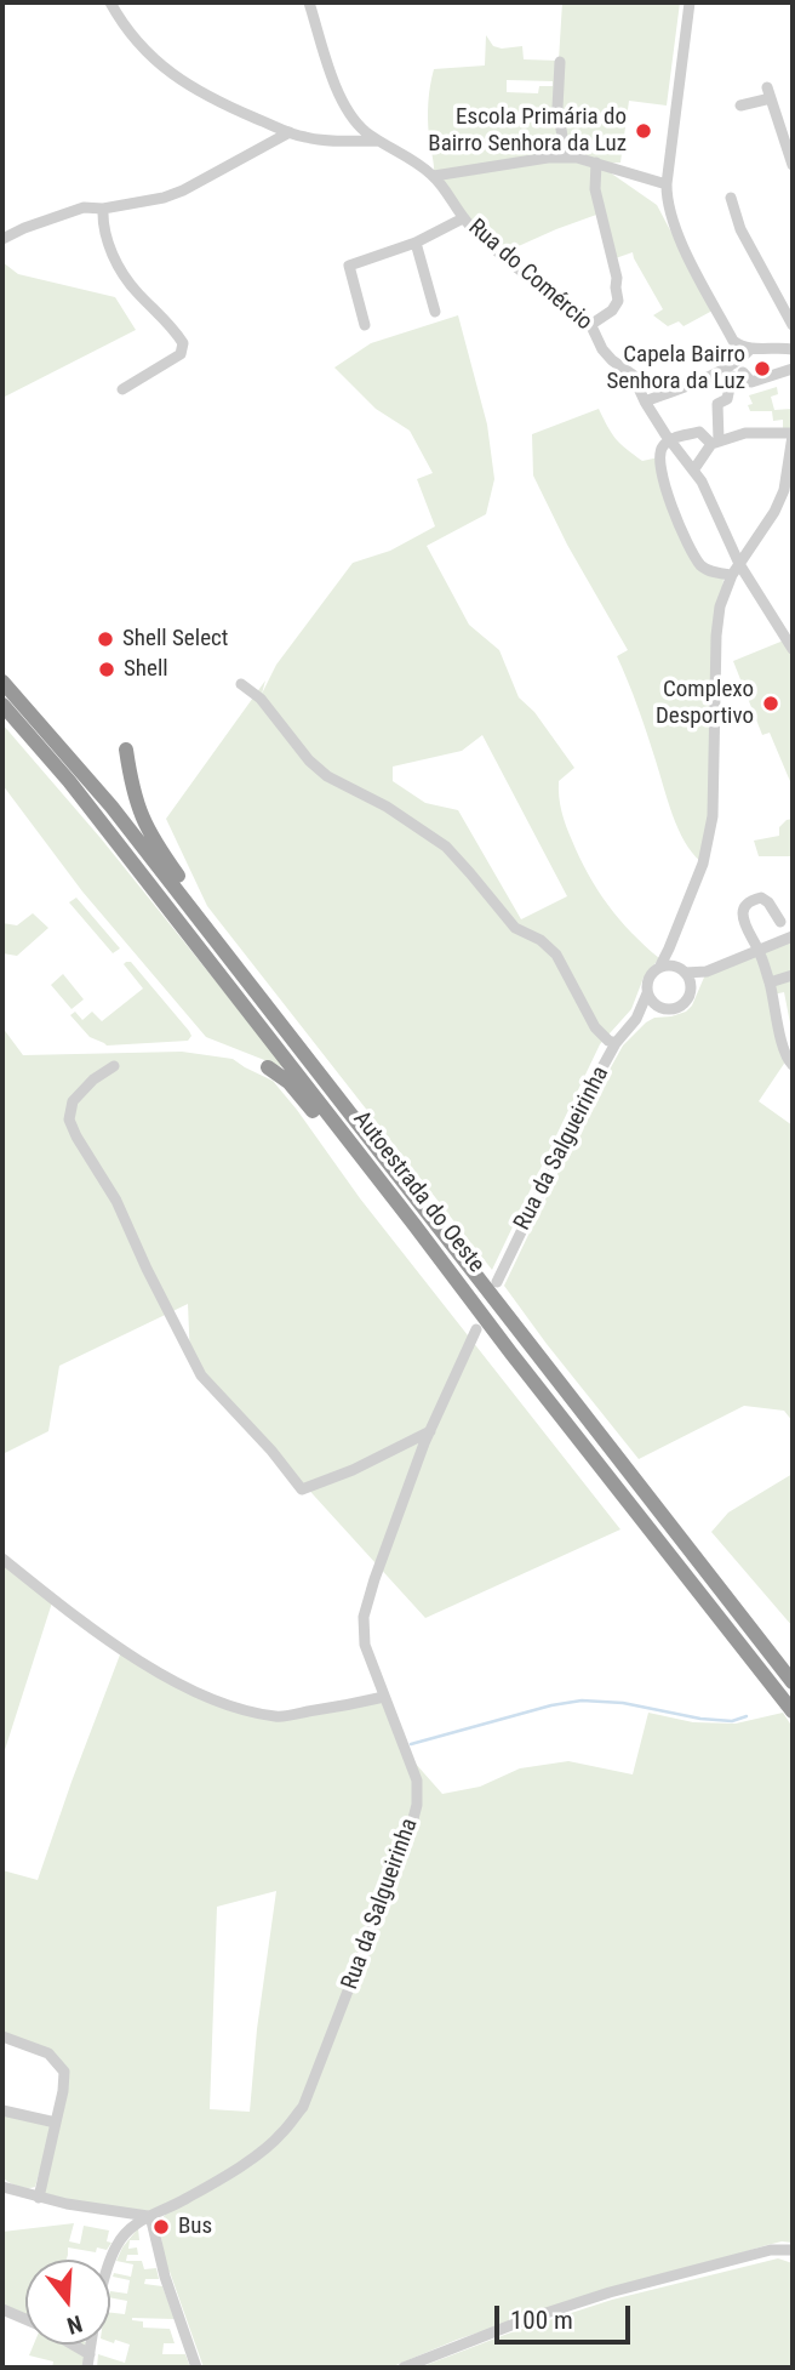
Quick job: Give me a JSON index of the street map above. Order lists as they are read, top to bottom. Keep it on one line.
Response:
{"streets":{"highway":["Autoestrada do Oeste"],"street":["Rua do Comércio","Rua da Salgueirinha"]},"places":["Escola Primária do Bairro Senhora da Luz","Capela Bairro Senhora da Luz","Shell Select","Shell","Complexo Desportivo","Bus"],"scale_bar":"100 m","north":"bottom"}
